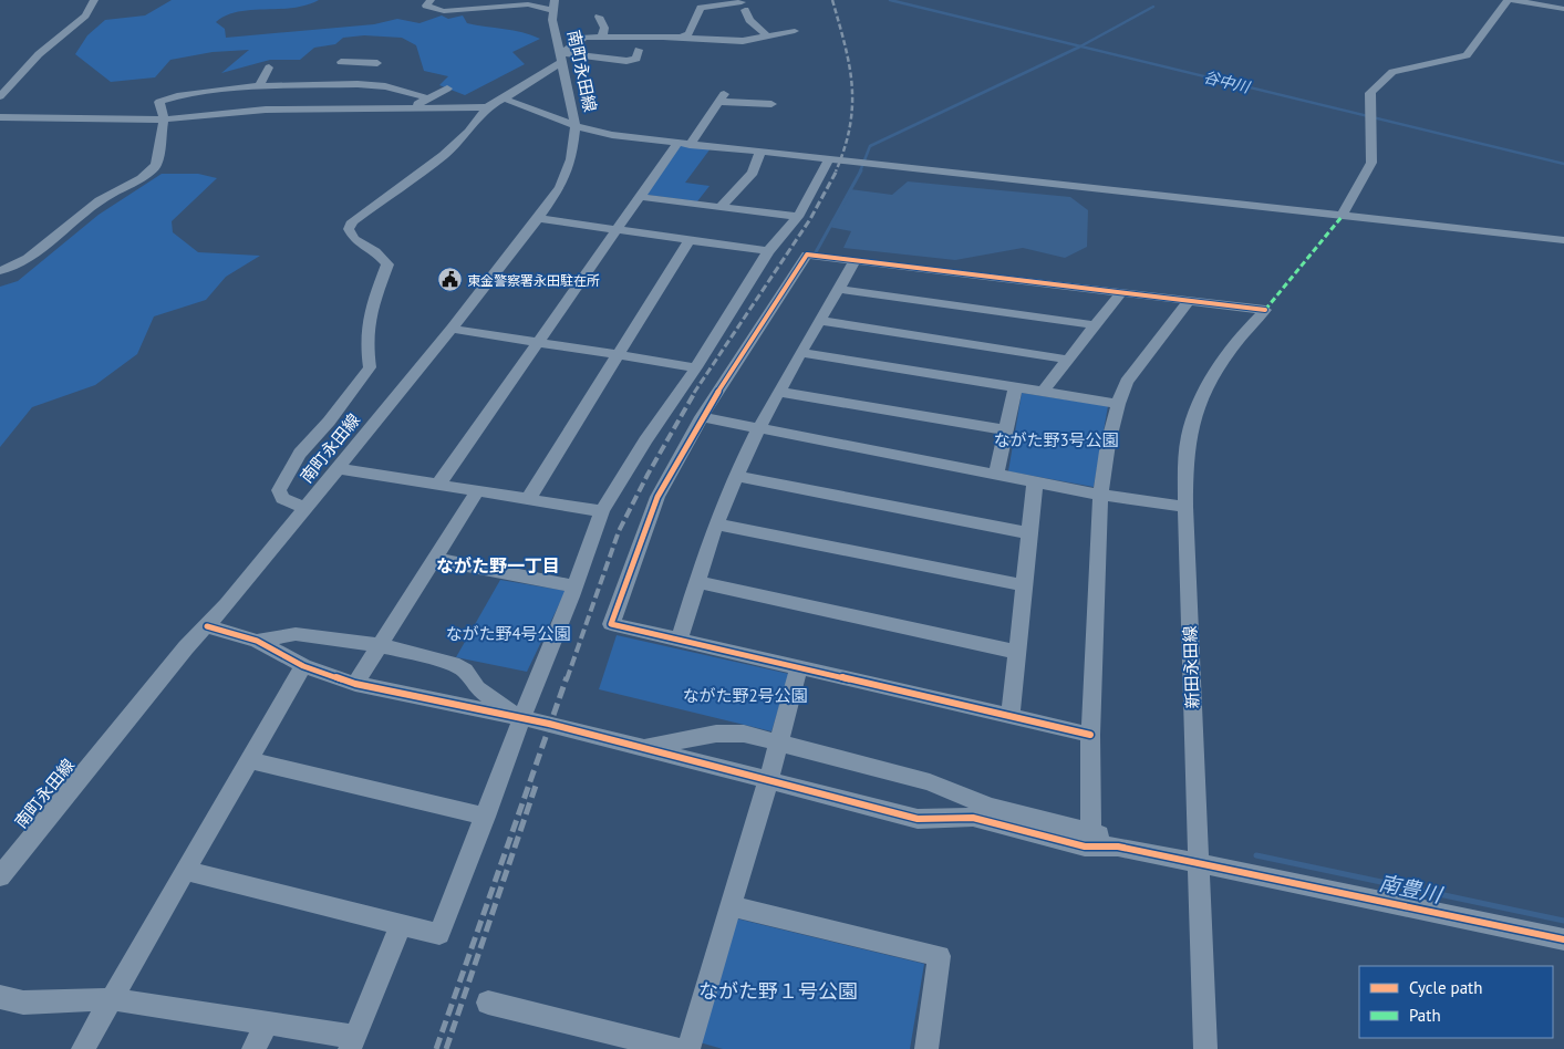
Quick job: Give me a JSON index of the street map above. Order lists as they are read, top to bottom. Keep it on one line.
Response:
{"streets":{"street":["南町永田線","新田永田線"]},"districts":["ながた野一丁目"],"water":["谷中川","南豊川"],"parks":["ながた野3号公園","ながた野4号公園","ながた野2号公園","ながた野１号公園"],"places":{"public building":["東金警察署永田駐在所"]},"legend":["Cycle path","Path"]}
